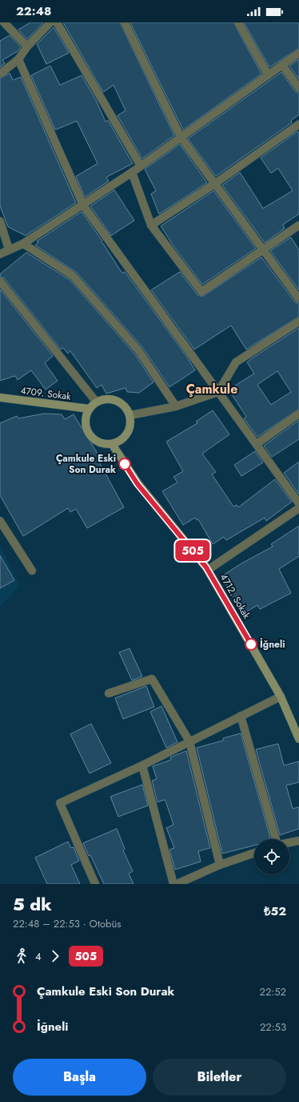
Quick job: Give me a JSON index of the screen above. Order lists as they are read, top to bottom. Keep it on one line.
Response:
{"streets":{"street":["4709. Sokak","4712. Sokak"]},"crossings":[["4709. Sokak","4712. Sokak"]],"districts":["Çamkule"],"places":["Çamkule Eski Son Durak","İğneli"],"lines":["bus line 505"],"page":{"status":"22:48","on_map":"505","heading":["5 dk","22:48 – 22:53 · Otobüs","₺52"],"legs":["4","505"],"list":[{"name":"Çamkule Eski Son Durak","value":"22:52"},{"name":"İğneli","value":"22:53"}],"buttons":["Başla","Biletler"]}}
